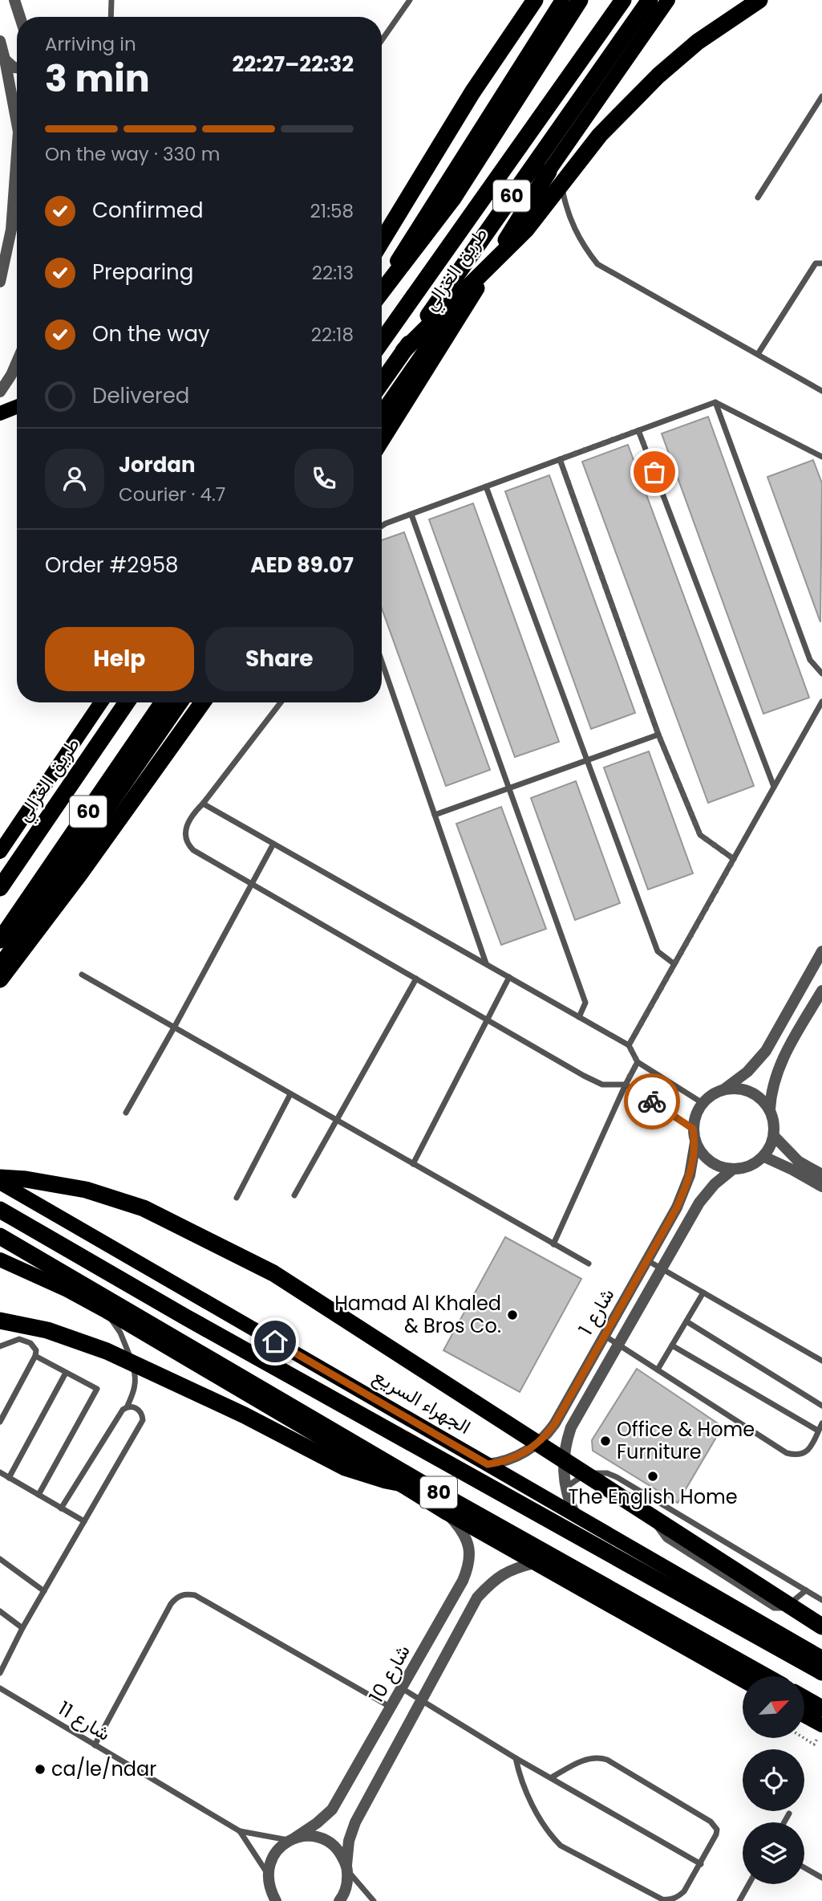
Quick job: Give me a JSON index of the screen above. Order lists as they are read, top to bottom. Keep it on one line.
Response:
{"streets":{"highway":["60","طريق الغزالي","الجهراء السريع","80"],"street":["شارع 1","شارع 10"],"lane":["شارع 11"]},"crossings":[["شارع 1","الجهراء السريع"],["شارع 10","شارع 11"]],"places":["Hamad Al Khaled & Bros Co.","Office & Home Furniture","The English Home","ca/le/ndar"],"north":"top right","page":{"heading":["3 min","Arriving in","22:27–22:32"],"panel":["Jordan","Courier · 4.7","Order #2958","AED 89.07"],"bar":"On the way · 330 m","list":[["Confirmed","21:58"],["Preparing","22:13"],["On the way","22:18"],"Delivered"],"buttons":["Help","Share"]}}
